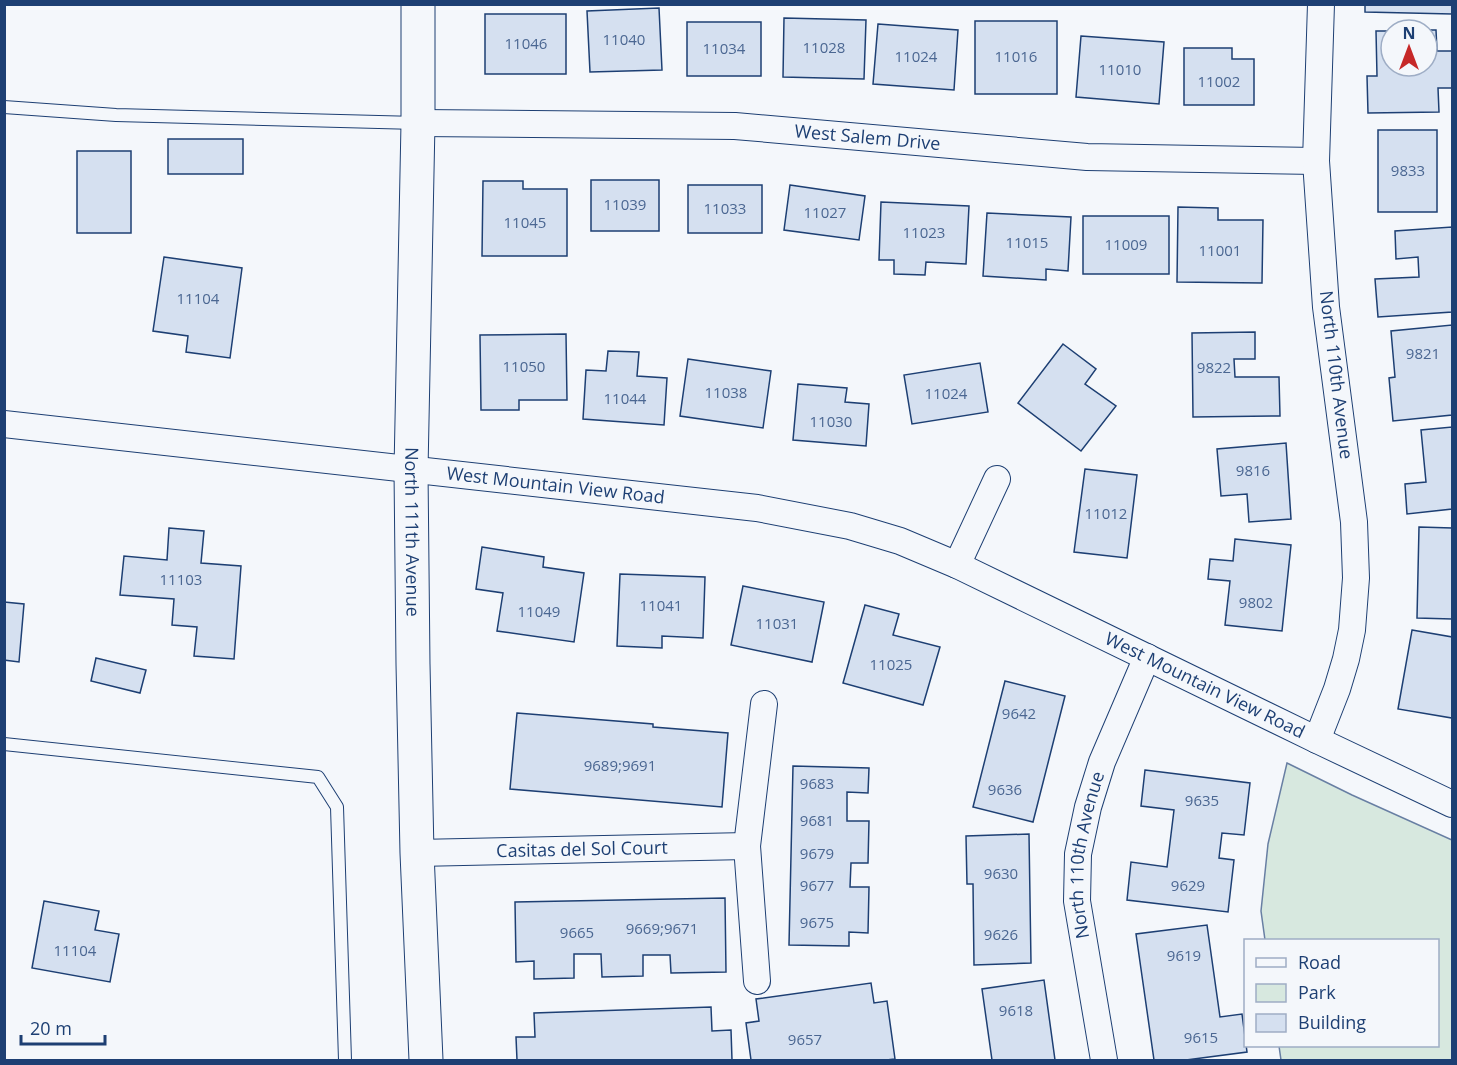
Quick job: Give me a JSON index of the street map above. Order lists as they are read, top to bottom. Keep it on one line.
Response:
{"streets":{"street":["West Salem Drive","North 110th Avenue","West Mountain View Road","North 111th Avenue","Casitas del Sol Court"]},"crossings":[["West Salem Drive","North 110th Avenue"],["West Salem Drive","North 111th Avenue"],["North 110th Avenue","West Mountain View Road"],["West Mountain View Road","North 111th Avenue"],["North 111th Avenue","Casitas del Sol Court"]],"house_numbers":["11040","11046","11028","11034","11024","11016","11010","11002","9833","11039","11033","11027","11045","11023","11015","11009","11001","11104","9821","11050","9822","11038","11024","11044","11030","9816","11012","11103","9802","11041","11049","11031","11025","9642","9689;9691","9683","9636","9635","9681","9679","9630","9677","9629","9675","9669;9671","9665","9626","11104","9619","9618","9615","9657"],"legend":["Road","Park","Building"],"scale_bar":"20 m","north":"top"}
